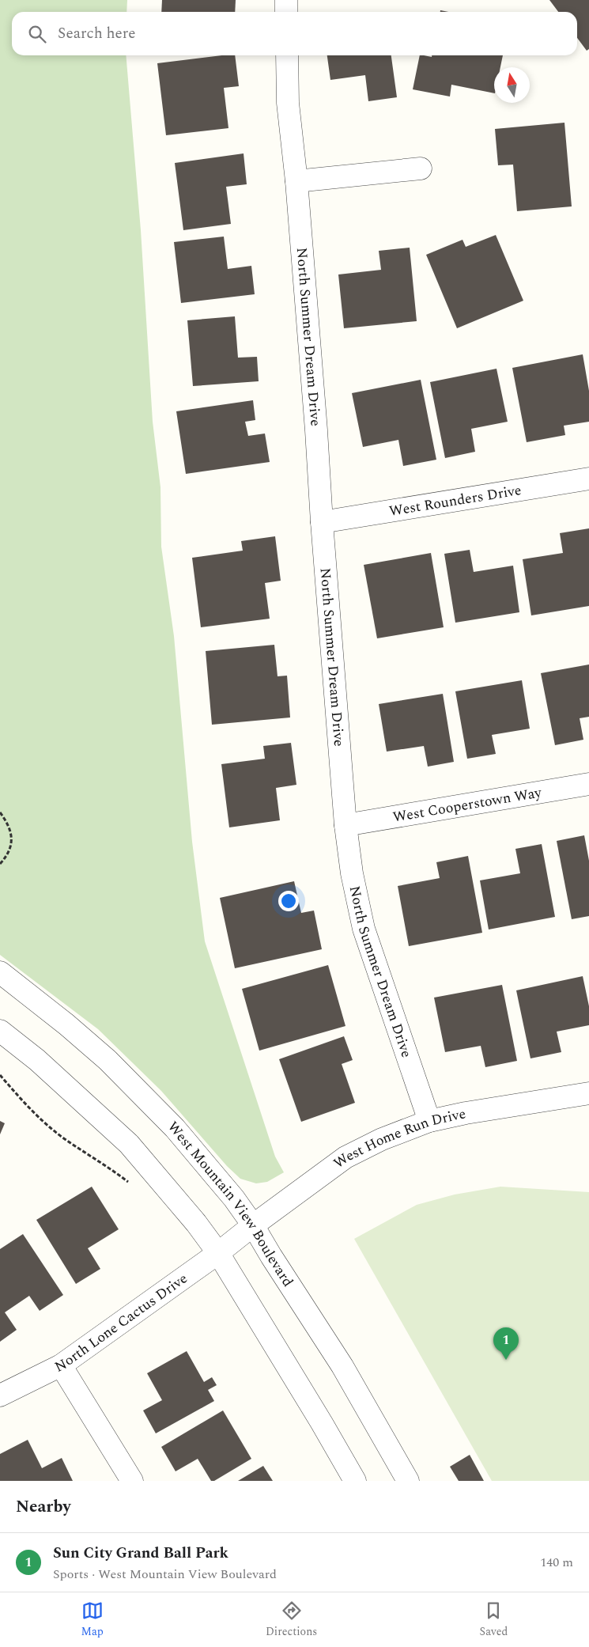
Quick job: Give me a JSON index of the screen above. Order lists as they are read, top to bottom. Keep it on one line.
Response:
{"streets":{"street":["North Summer Dream Drive","West Rounders Drive","West Cooperstown Way","West Home Run Drive","West Mountain View Boulevard","North Lone Cactus Drive"]},"crossings":[["North Summer Dream Drive","West Rounders Drive"],["North Summer Dream Drive","West Cooperstown Way"],["North Summer Dream Drive","West Home Run Drive"],["West Home Run Drive","West Mountain View Boulevard"],["West Home Run Drive","North Lone Cactus Drive"]],"north":"top","page":{"search":"Search here","pins":"1","heading":"Nearby","list":[{"mark":"1","name":"Sun City Grand Ball Park","note":"Sports · West Mountain View Boulevard","value":"140 m"}],"nav":["Map","Directions","Saved"]}}
